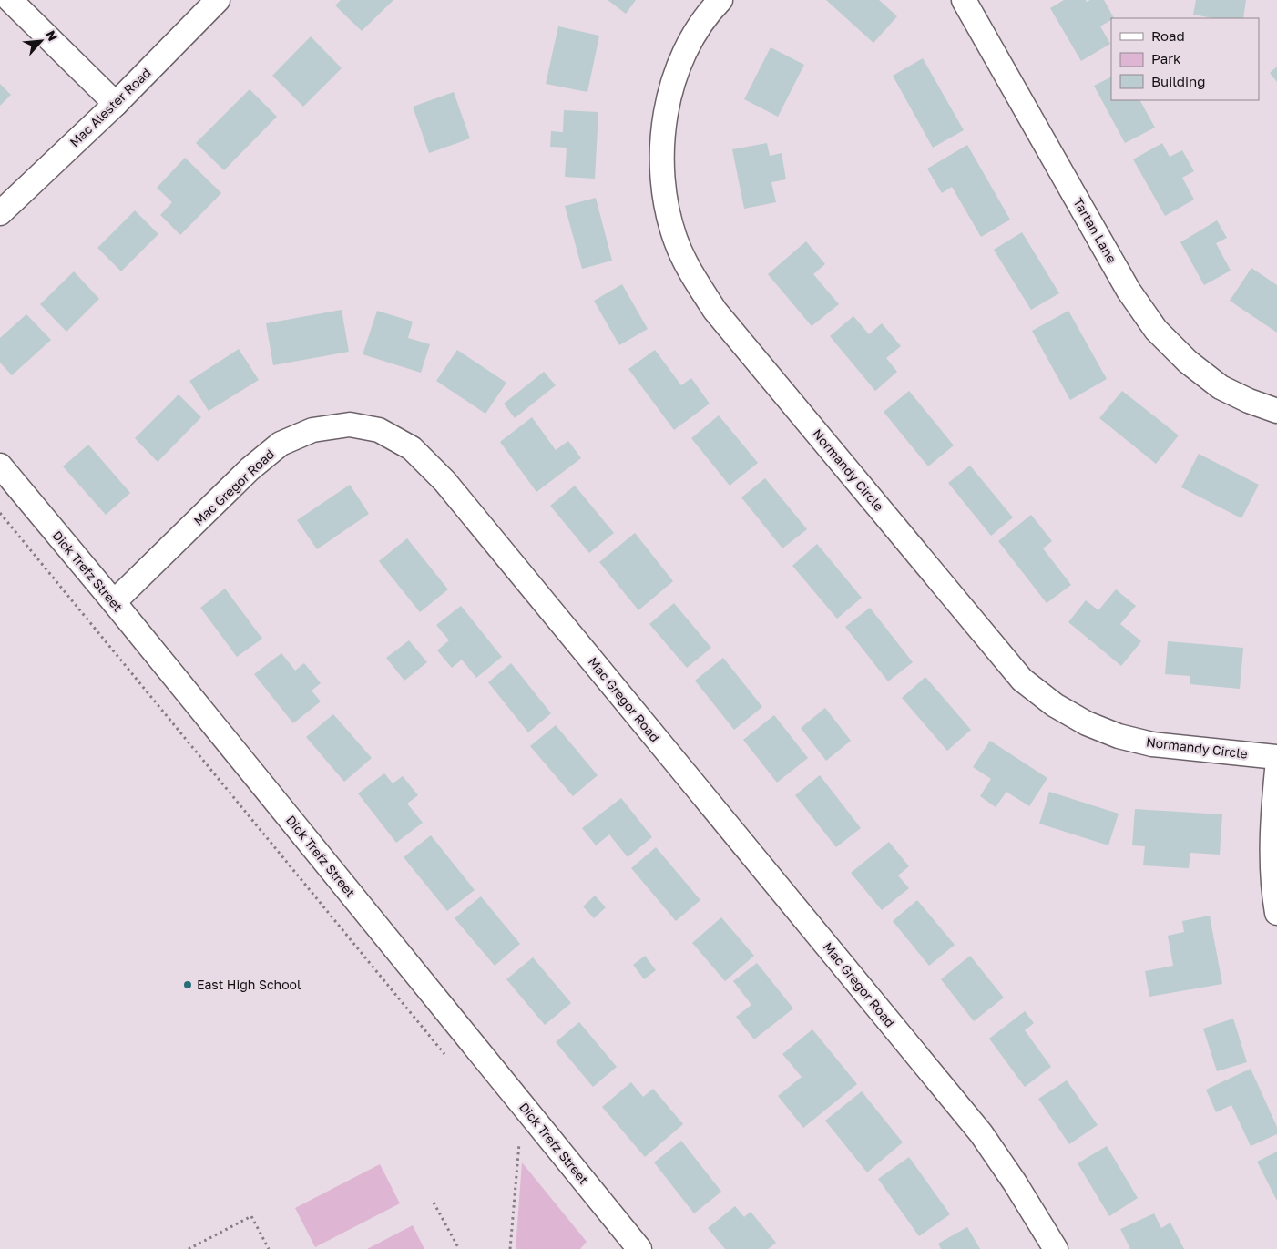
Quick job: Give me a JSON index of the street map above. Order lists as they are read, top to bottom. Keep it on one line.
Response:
{"streets":{"street":["Mac Alester Road","Tartan Lane","Normandy Circle","Mac Gregor Road","Dick Trefz Street"]},"crossings":[["Mac Gregor Road","Dick Trefz Street"]],"places":["East High School"],"legend":["Road","Park","Building"],"north":"top right"}
